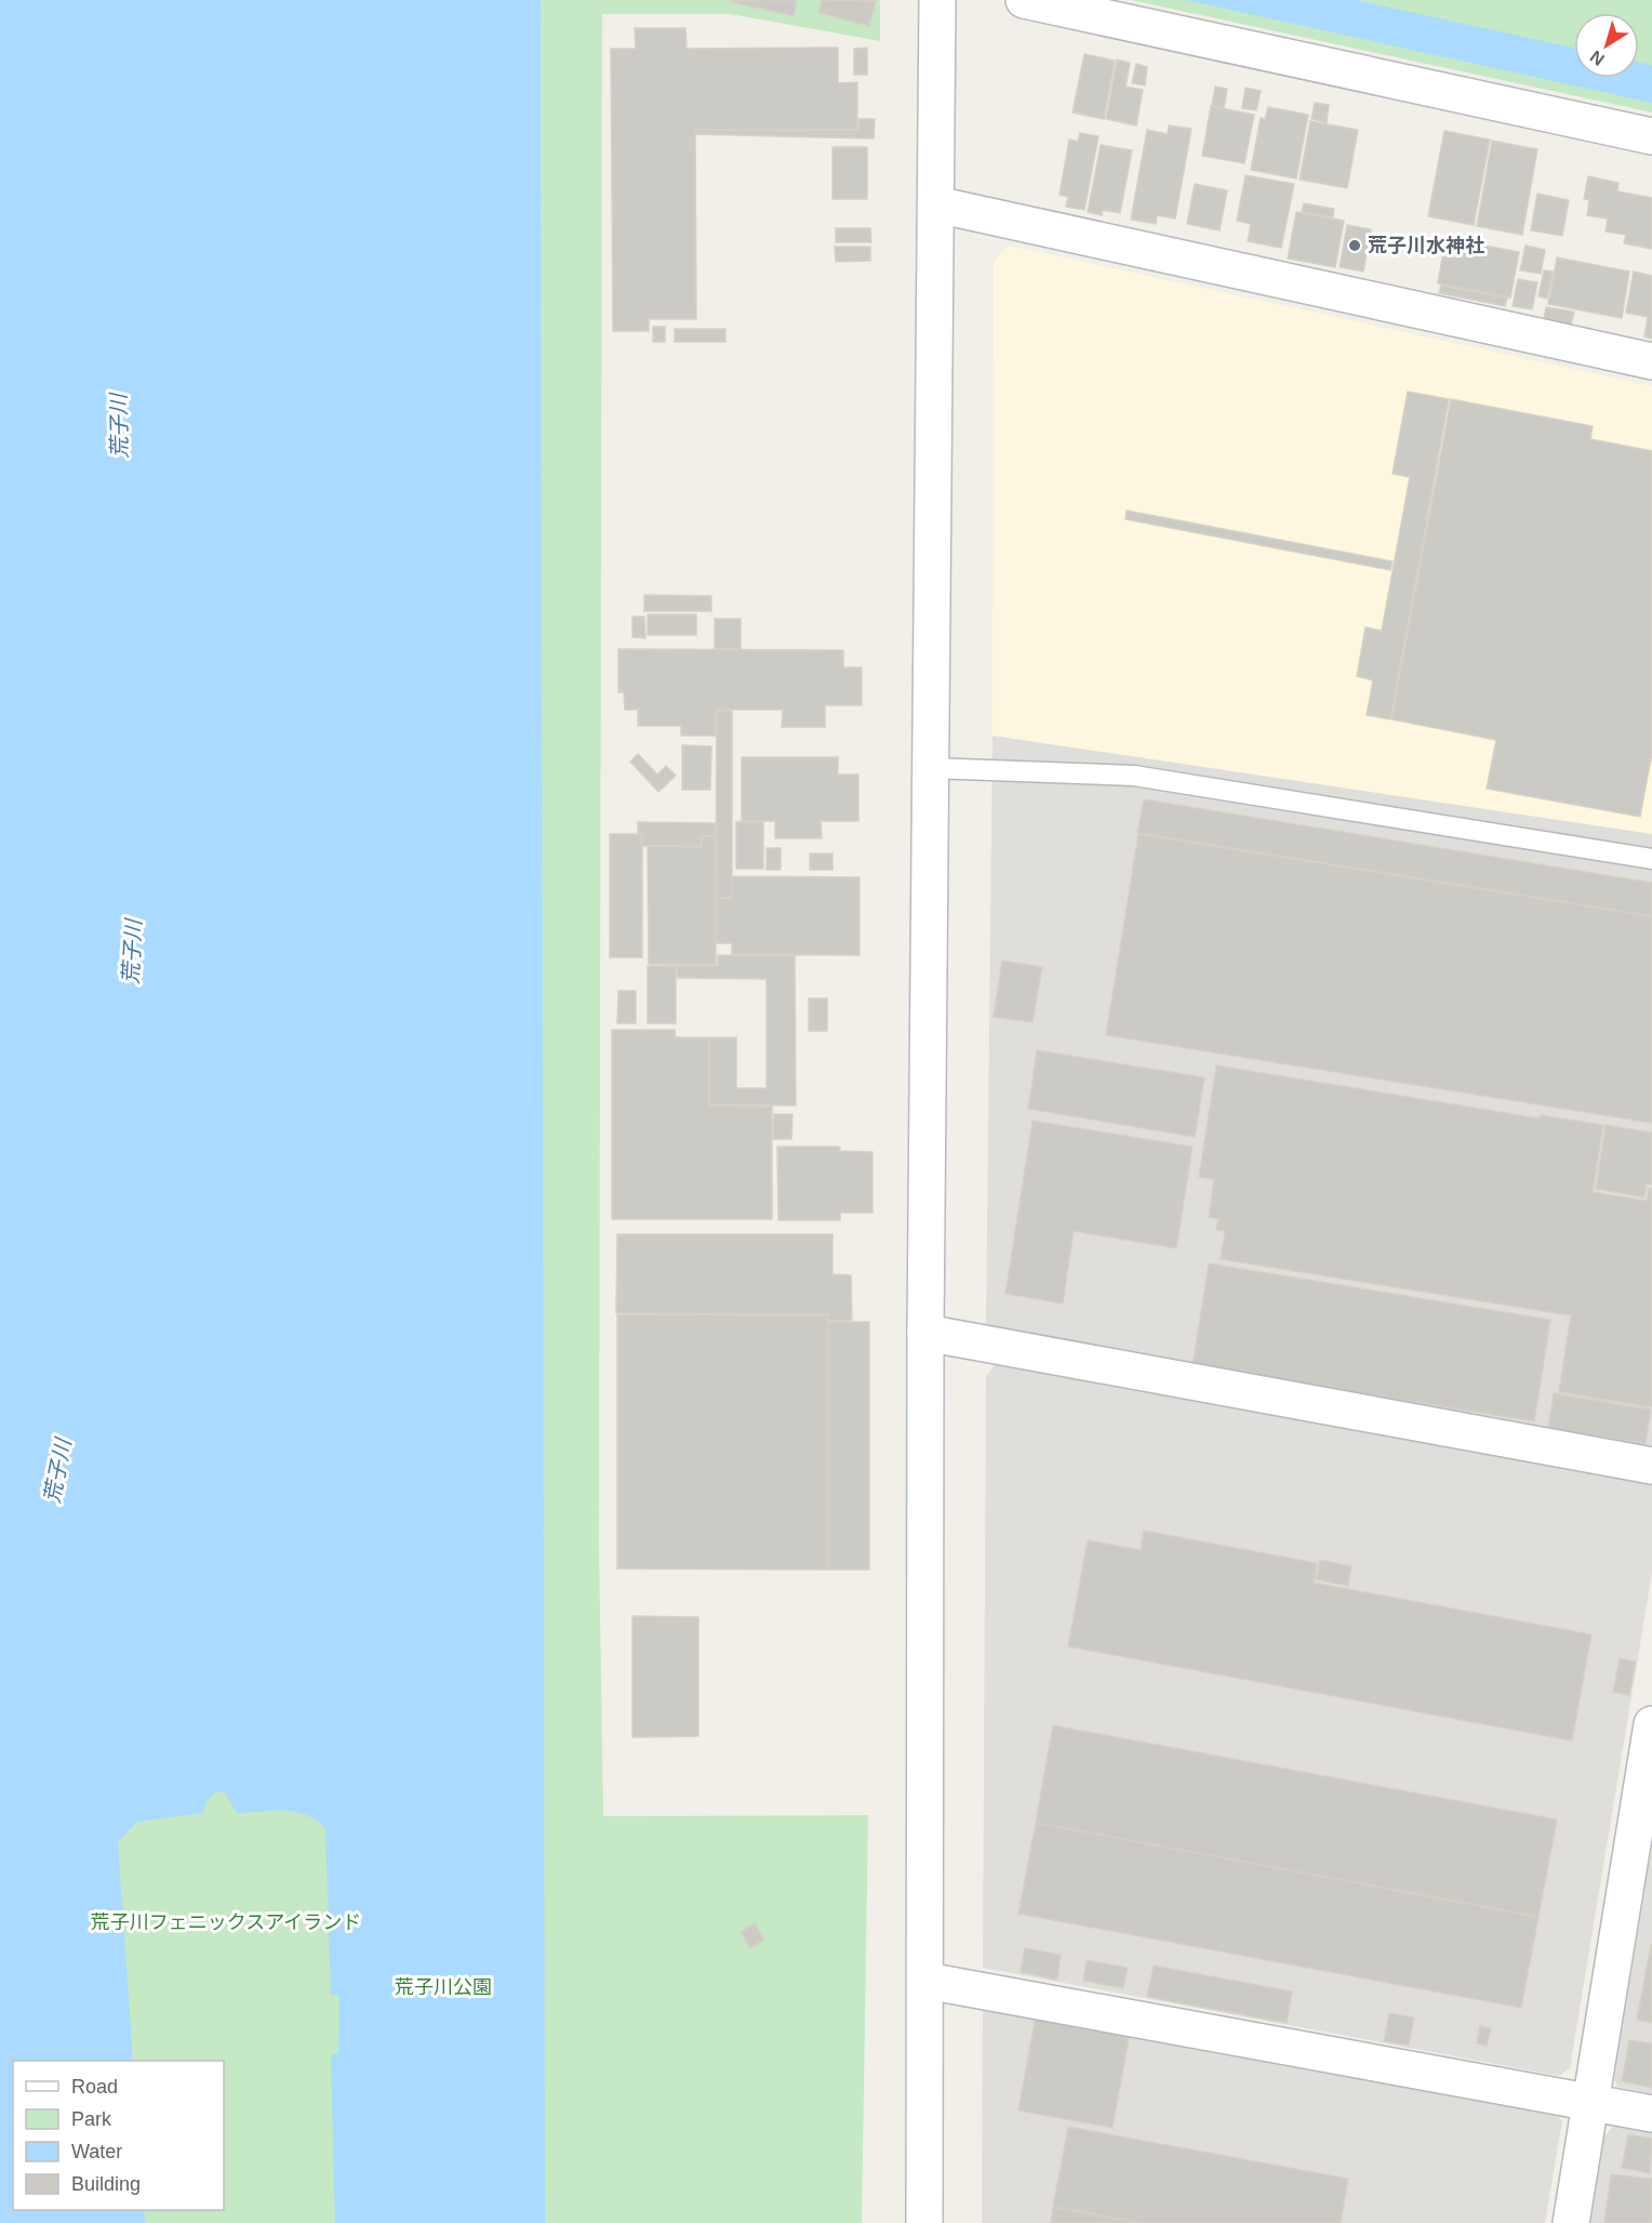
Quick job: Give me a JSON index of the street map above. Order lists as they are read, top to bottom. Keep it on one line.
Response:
{"water":["荒子川"],"parks":["荒子川フェニックスアイランド","荒子川公園"],"places":["荒子川水神社"],"legend":["Road","Park","Water","Building"],"north":"bottom left"}
